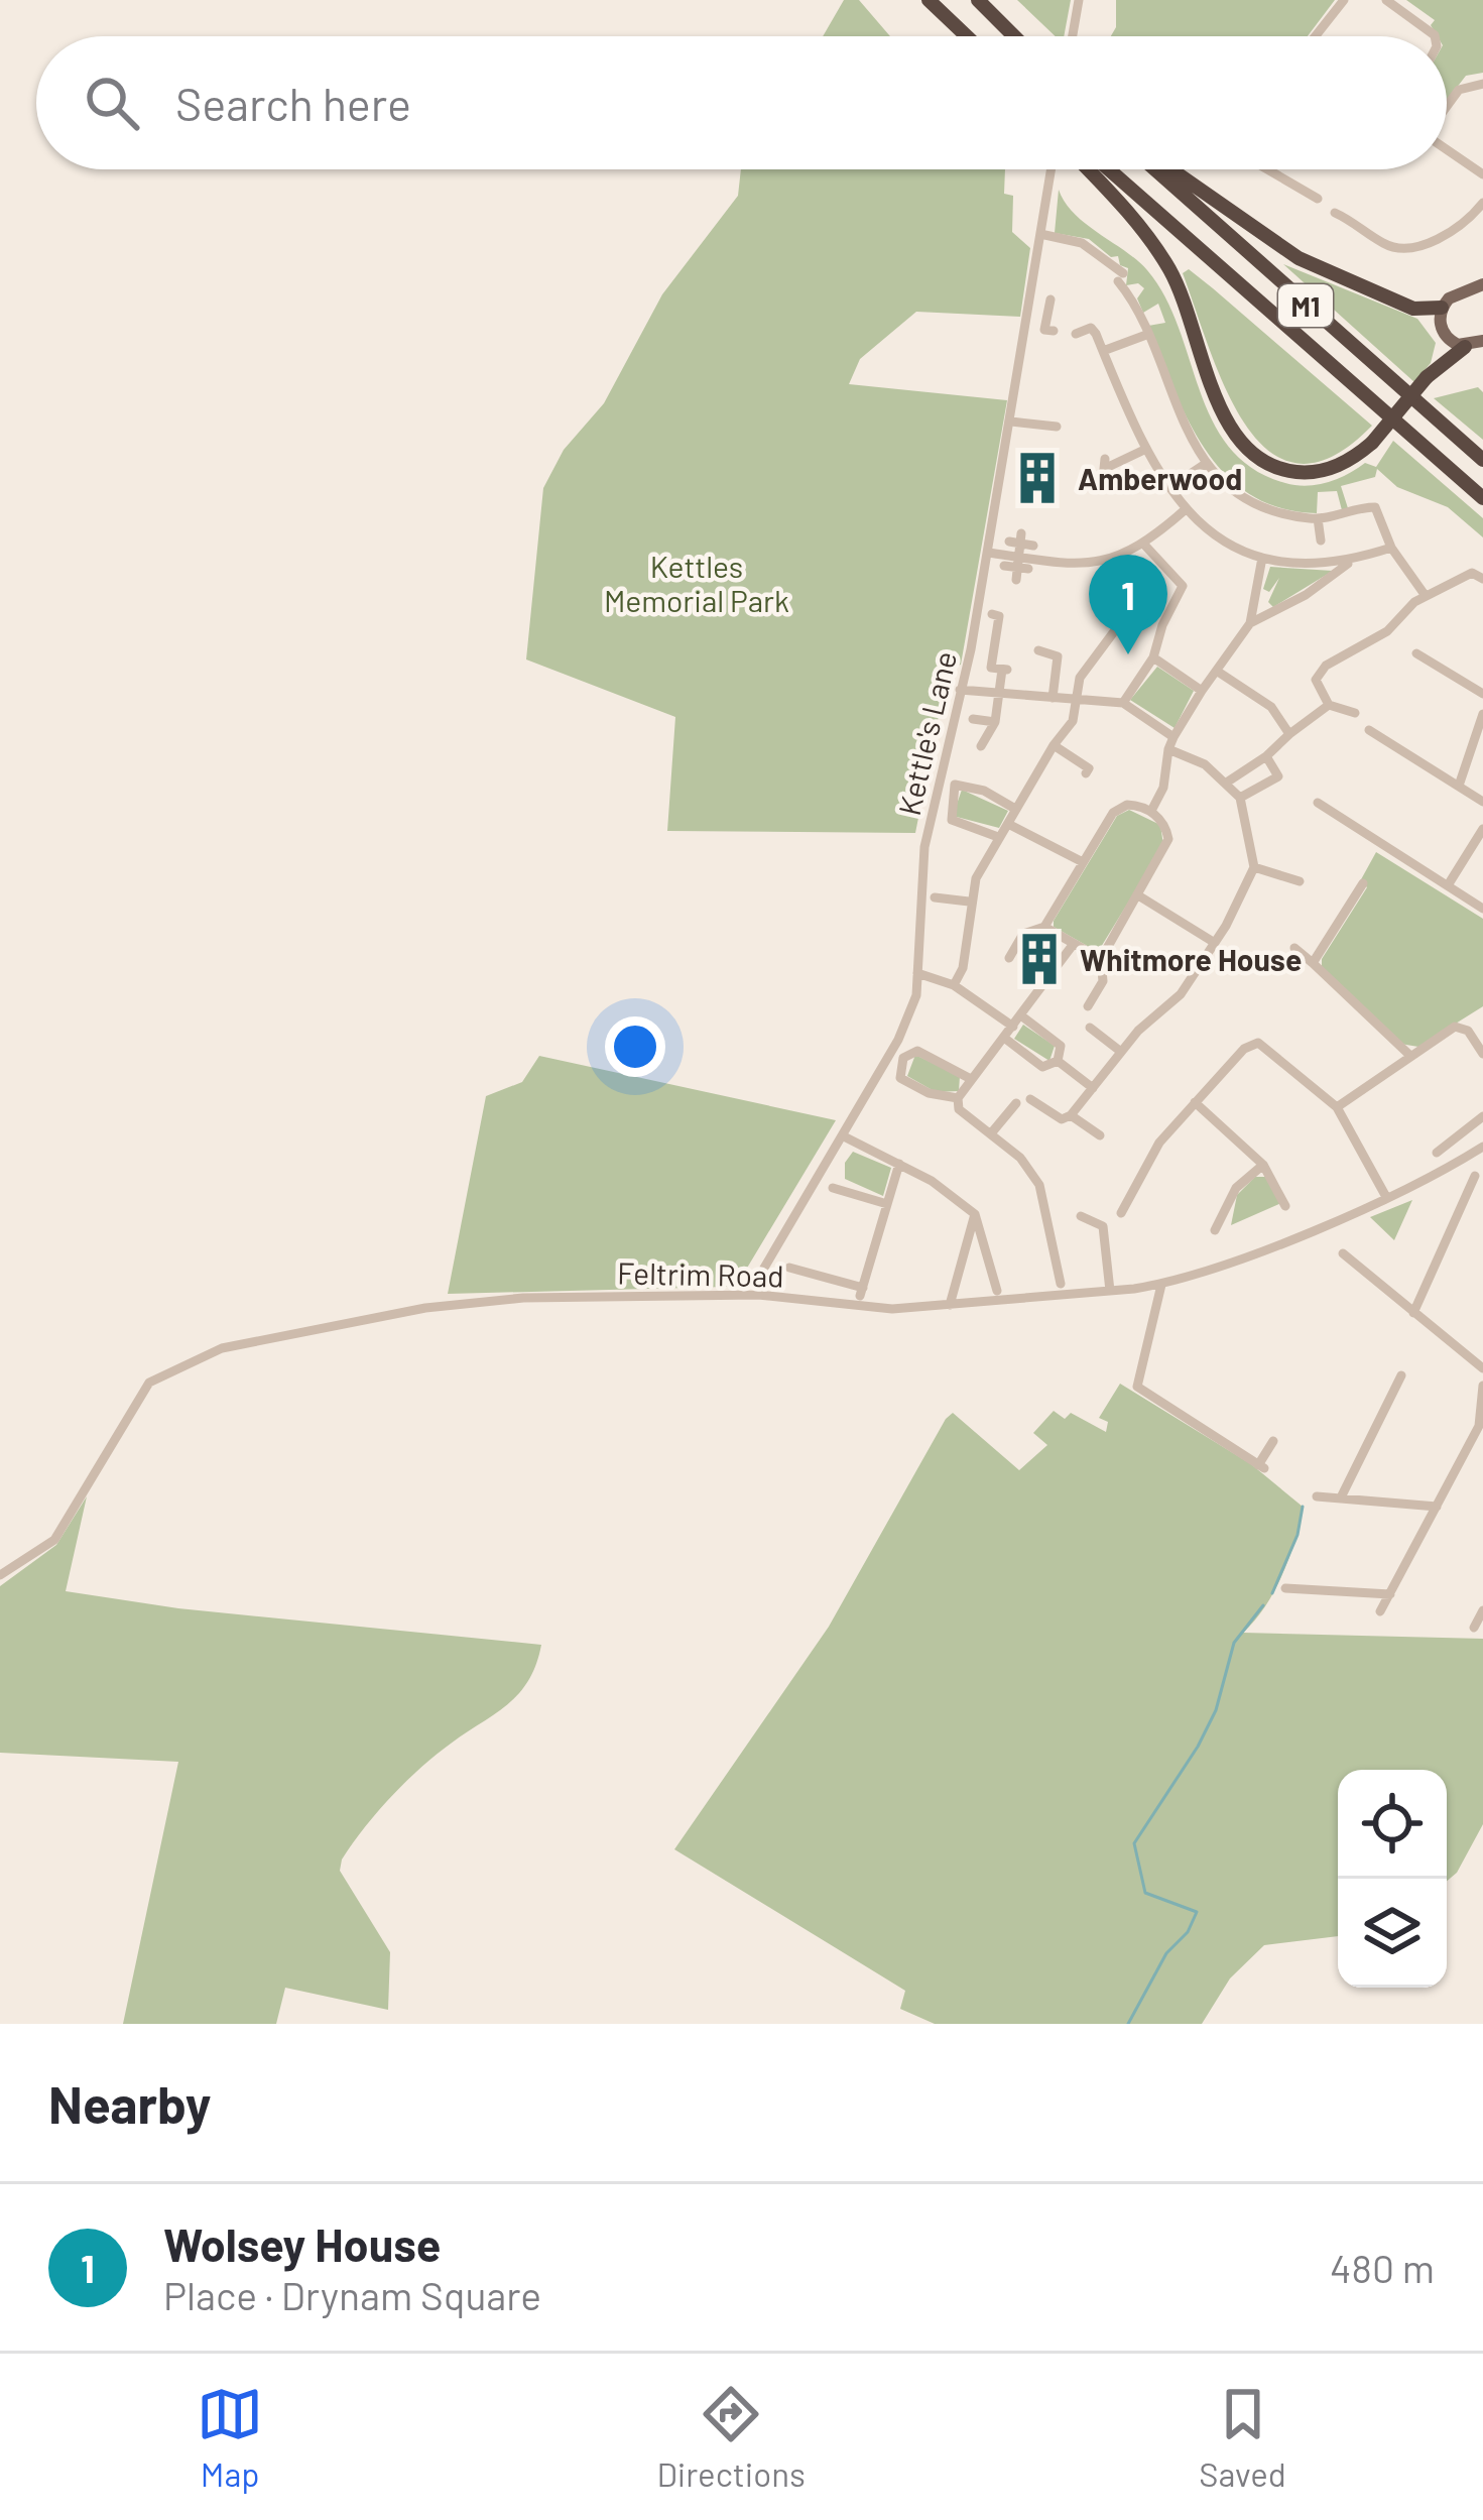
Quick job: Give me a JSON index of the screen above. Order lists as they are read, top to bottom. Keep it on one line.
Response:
{"streets":{"highway":["M1"],"street":["Kettle's Lane","Feltrim Road"]},"crossings":[["Kettle's Lane","Feltrim Road"]],"parks":["Kettles Memorial Park"],"places":{"building":["Amberwood","Whitmore House"]},"page":{"search":"Search here","pins":"1","heading":"Nearby","list":[{"mark":"1","name":"Wolsey House","note":"Place · Drynam Square","value":"480 m"}],"nav":["Map","Directions","Saved"]}}
